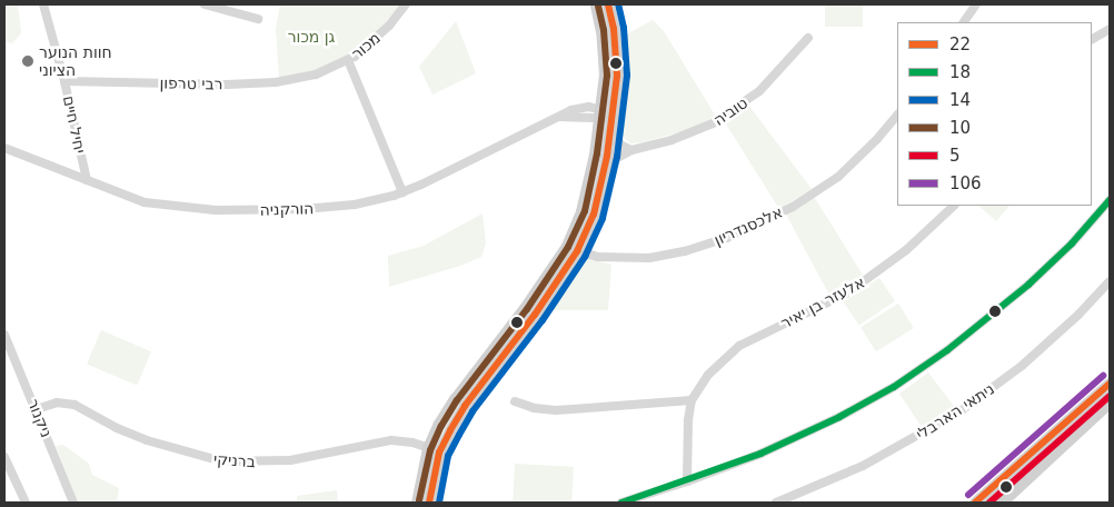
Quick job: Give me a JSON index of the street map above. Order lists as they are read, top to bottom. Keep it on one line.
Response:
{"streets":{"street":["מכור","רבי טרפון","טוביה","יחיל חיים","הורקניה","אלכסנדריון","אלעזר בן יאיר","ניתאי הארבלי","ניקנור","ברניקי"]},"crossings":[["מכור","רבי טרפון"],["רבי טרפון","יחיל חיים"],["יחיל חיים","הורקניה"],["ניקנור","ברניקי"]],"parks":["גן מכור"],"places":["חוות הנוער הציוני"],"lines":["transit line 22","transit line 14","transit line 10","transit line 18","transit line 106","transit line 5"],"legend":["22","18","14","10","5","106"]}
